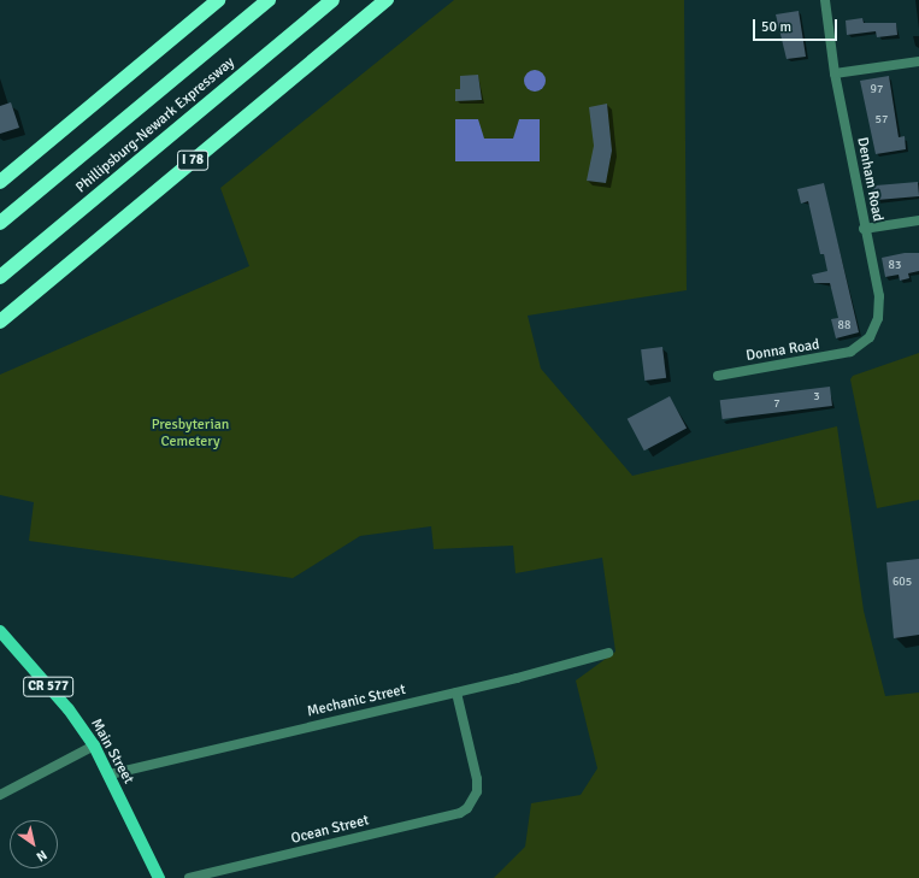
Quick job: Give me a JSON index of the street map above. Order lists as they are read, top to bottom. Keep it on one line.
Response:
{"streets":{"highway":["Phillipsburg-Newark Expressway","I 78"],"main road":["CR 577","Main Street"],"street":["Denham Road","Donna Road","Mechanic Street","Ocean Street"]},"crossings":[["Denham Road","Donna Road"],["Mechanic Street","Main Street"],["Mechanic Street","Ocean Street"]],"parks":["Presbyterian Cemetery"],"house_numbers":["97","57","83","88","3","7","605"],"scale_bar":"50 m","north":"bottom right"}
